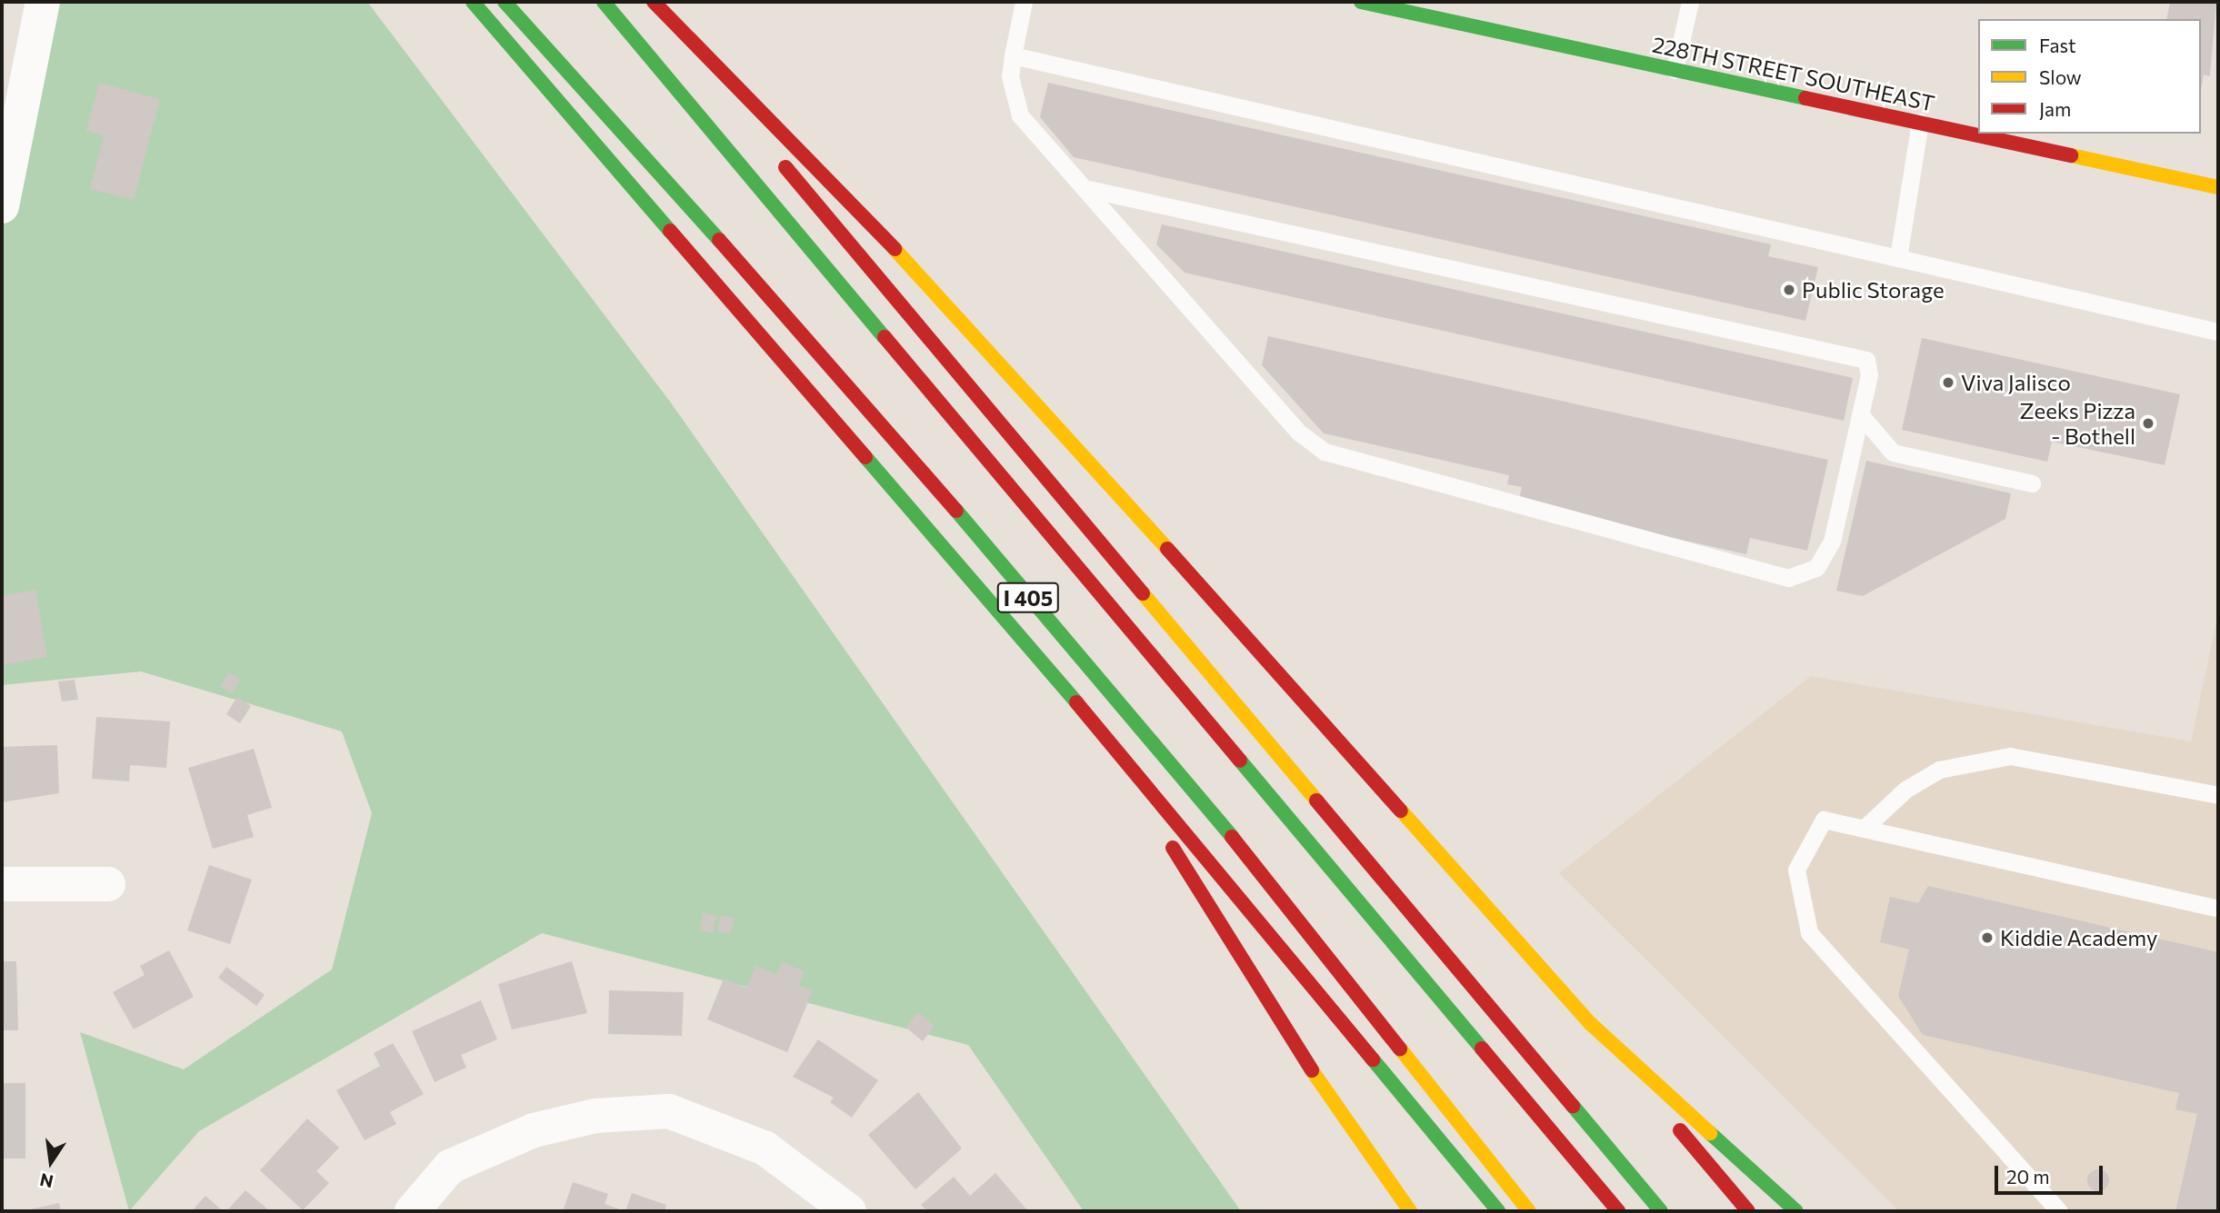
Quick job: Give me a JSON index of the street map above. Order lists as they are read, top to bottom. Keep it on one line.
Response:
{"streets":{"main road":["228TH STREET SOUTHEAST","I 405"]},"places":["Public Storage","Viva Jalisco","Zeeks Pizza - Bothell","Kiddie Academy"],"legend":["Fast","Slow","Jam"],"scale_bar":"20 m","north":"bottom"}
